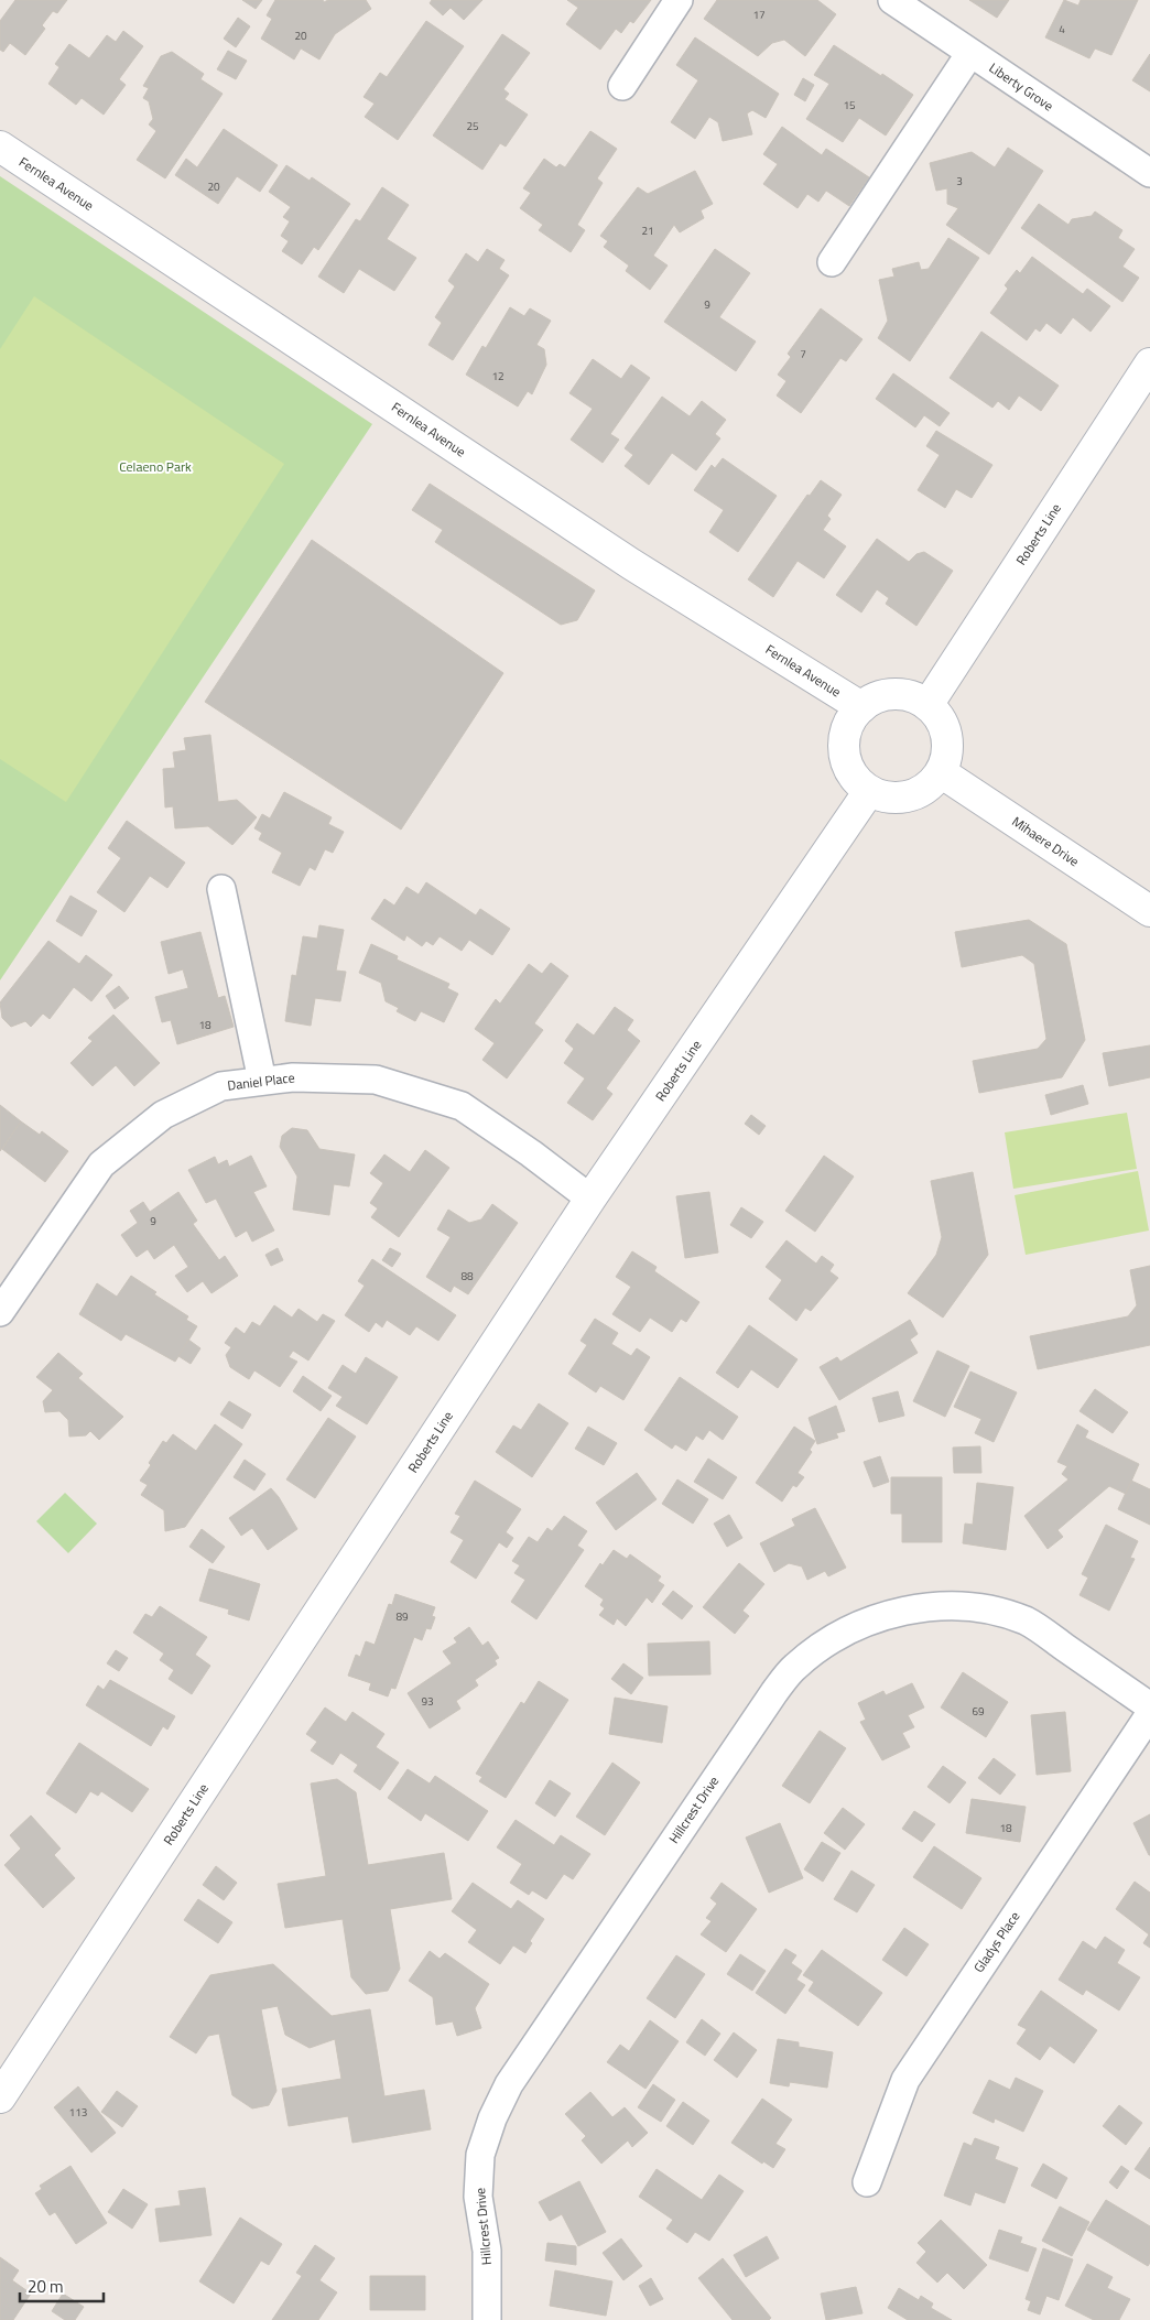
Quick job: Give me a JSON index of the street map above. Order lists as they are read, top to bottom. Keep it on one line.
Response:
{"streets":{"main road":["Fernlea Avenue","Roberts Line","Mihaere Drive"],"street":["Liberty Grove","Daniel Place","Hillcrest Drive","Gladys Place"]},"crossings":[["Fernlea Avenue","Roberts Line"],["Fernlea Avenue","Mihaere Drive"],["Roberts Line","Mihaere Drive"],["Roberts Line","Daniel Place"]],"parks":["Celaeno Park"],"house_numbers":["17","4","20","15","25","3","20","21","9","7","12","18","9","88","89","93","69","18","113"],"scale_bar":"20 m"}
